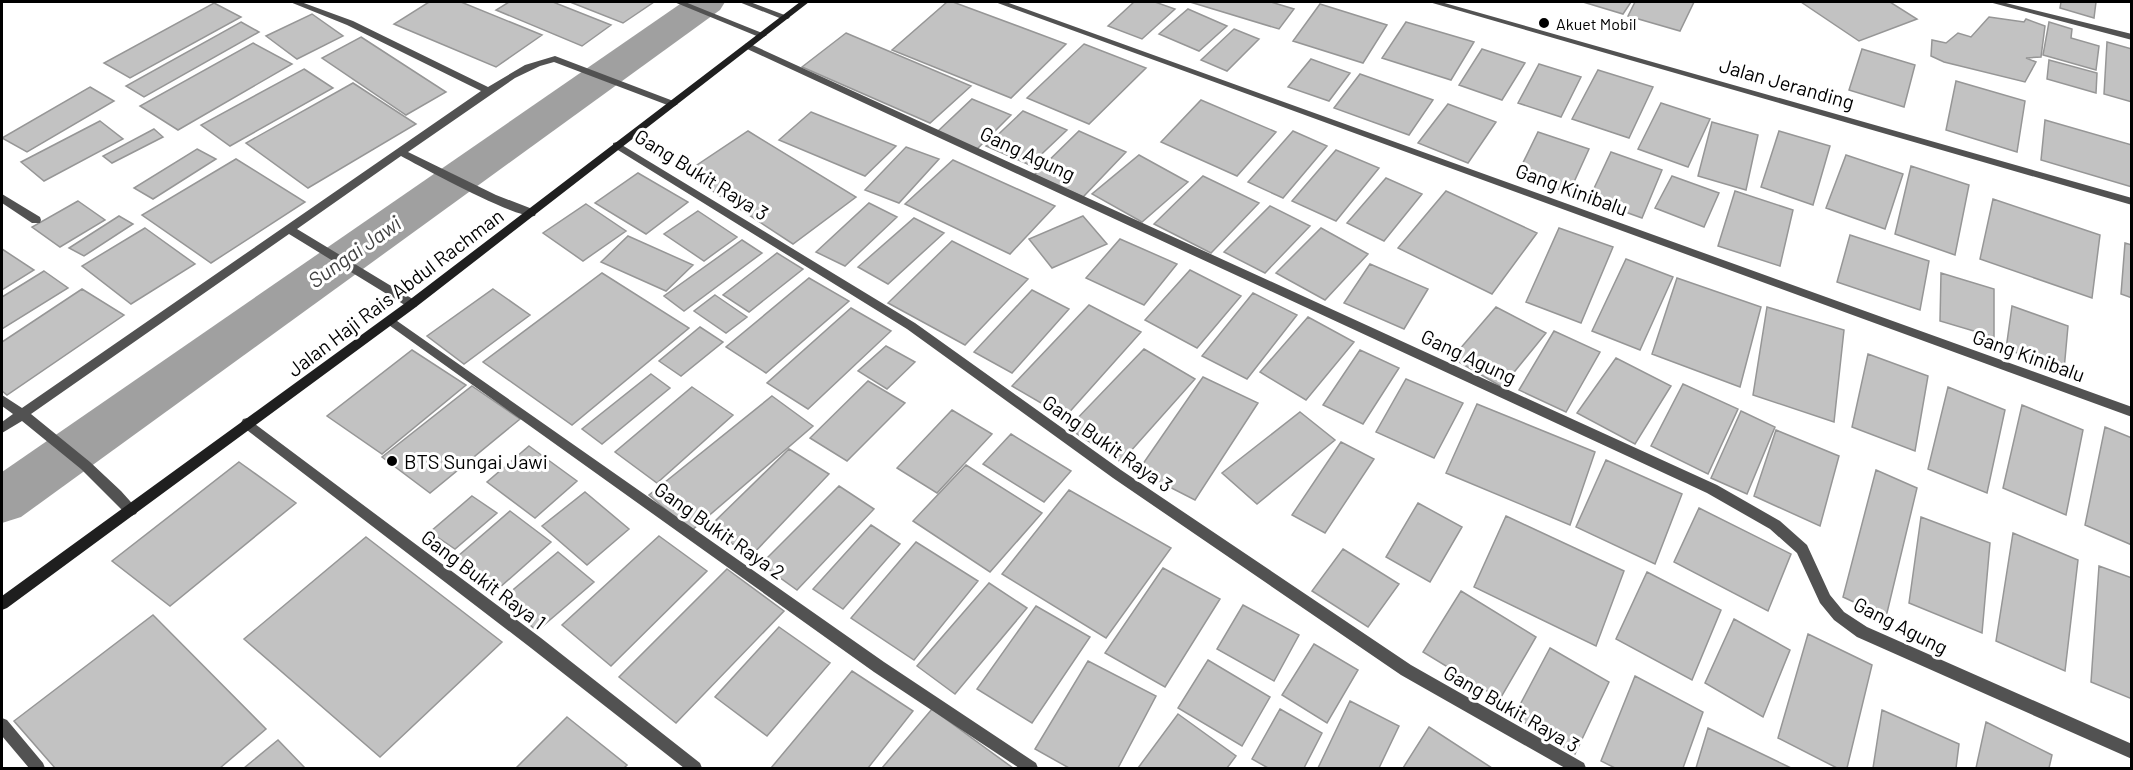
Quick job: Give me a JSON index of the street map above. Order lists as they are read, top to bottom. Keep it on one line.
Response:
{"streets":{"street":["Jalan Jeranding","Gang Agung","Gang Bukit Raya 3","Gang Kinibalu","Jalan Haji Rais Abdul Rachman","Gang Bukit Raya 2","Gang Bukit Raya 1"]},"crossings":[["Gang Agung","Jalan Haji Rais Abdul Rachman"],["Gang Bukit Raya 3","Jalan Haji Rais Abdul Rachman"],["Jalan Haji Rais Abdul Rachman","Gang Bukit Raya 2"],["Jalan Haji Rais Abdul Rachman","Gang Bukit Raya 1"]],"water":["Sungai Jawi"],"places":["Akuet Mobil","BTS Sungai Jawi"]}
